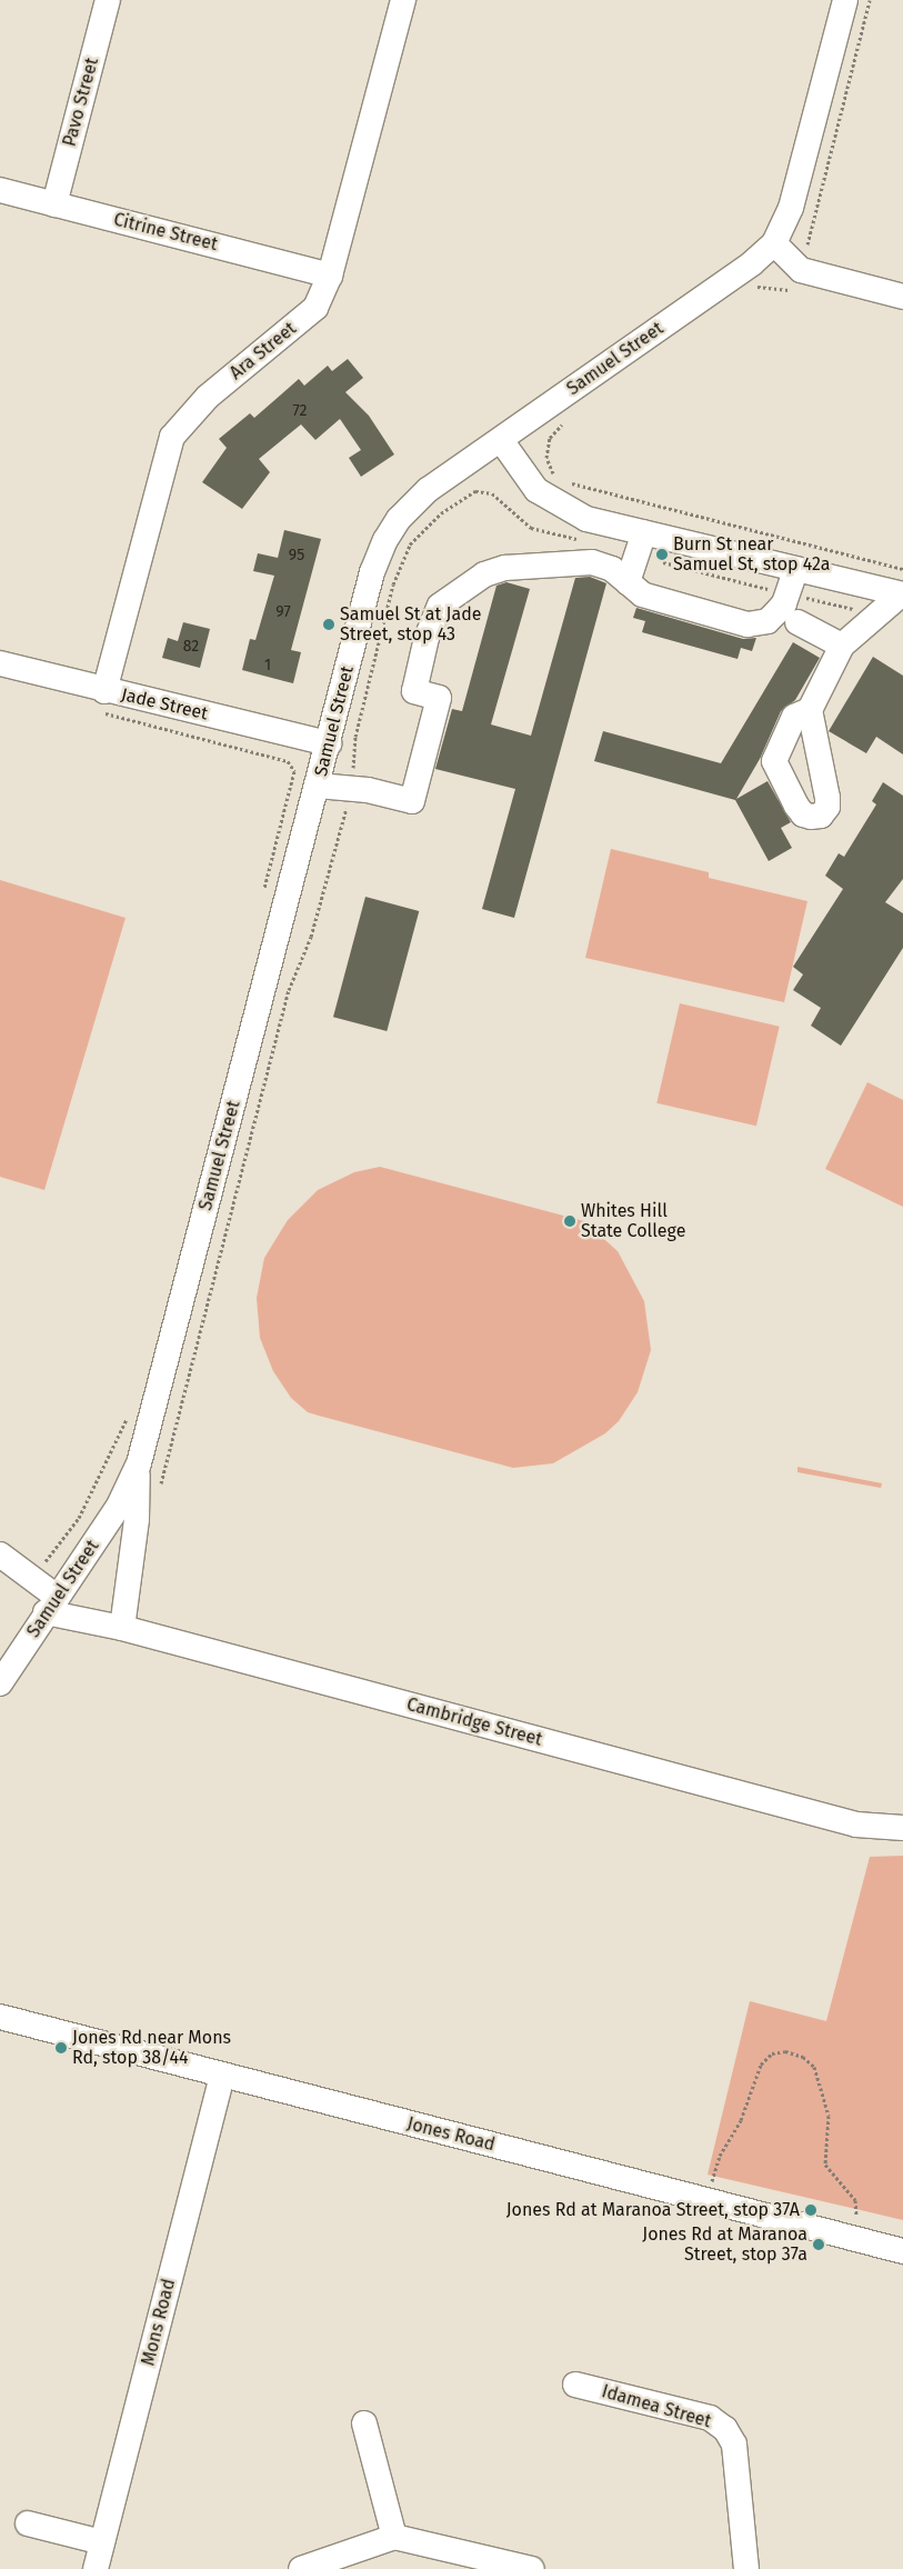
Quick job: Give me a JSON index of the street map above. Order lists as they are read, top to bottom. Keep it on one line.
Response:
{"streets":{"street":["Pavo Street","Citrine Street","Ara Street","Samuel Street","Jade Street","Cambridge Street","Jones Road","Mons Road","Idamea Street"]},"crossings":[["Pavo Street","Citrine Street"],["Citrine Street","Ara Street"],["Ara Street","Jade Street"],["Samuel Street","Jade Street"],["Samuel Street","Cambridge Street"],["Jones Road","Mons Road"]],"places":["Burn St near Samuel St, stop 42a","Samuel St at Jade Street, stop 43","Whites Hill State College","Jones Rd near Mons Rd, stop 38/44","Jones Rd at Maranoa Street, stop 37A","Jones Rd at Maranoa Street, stop 37a"],"house_numbers":["72","95","97","82","1"]}
